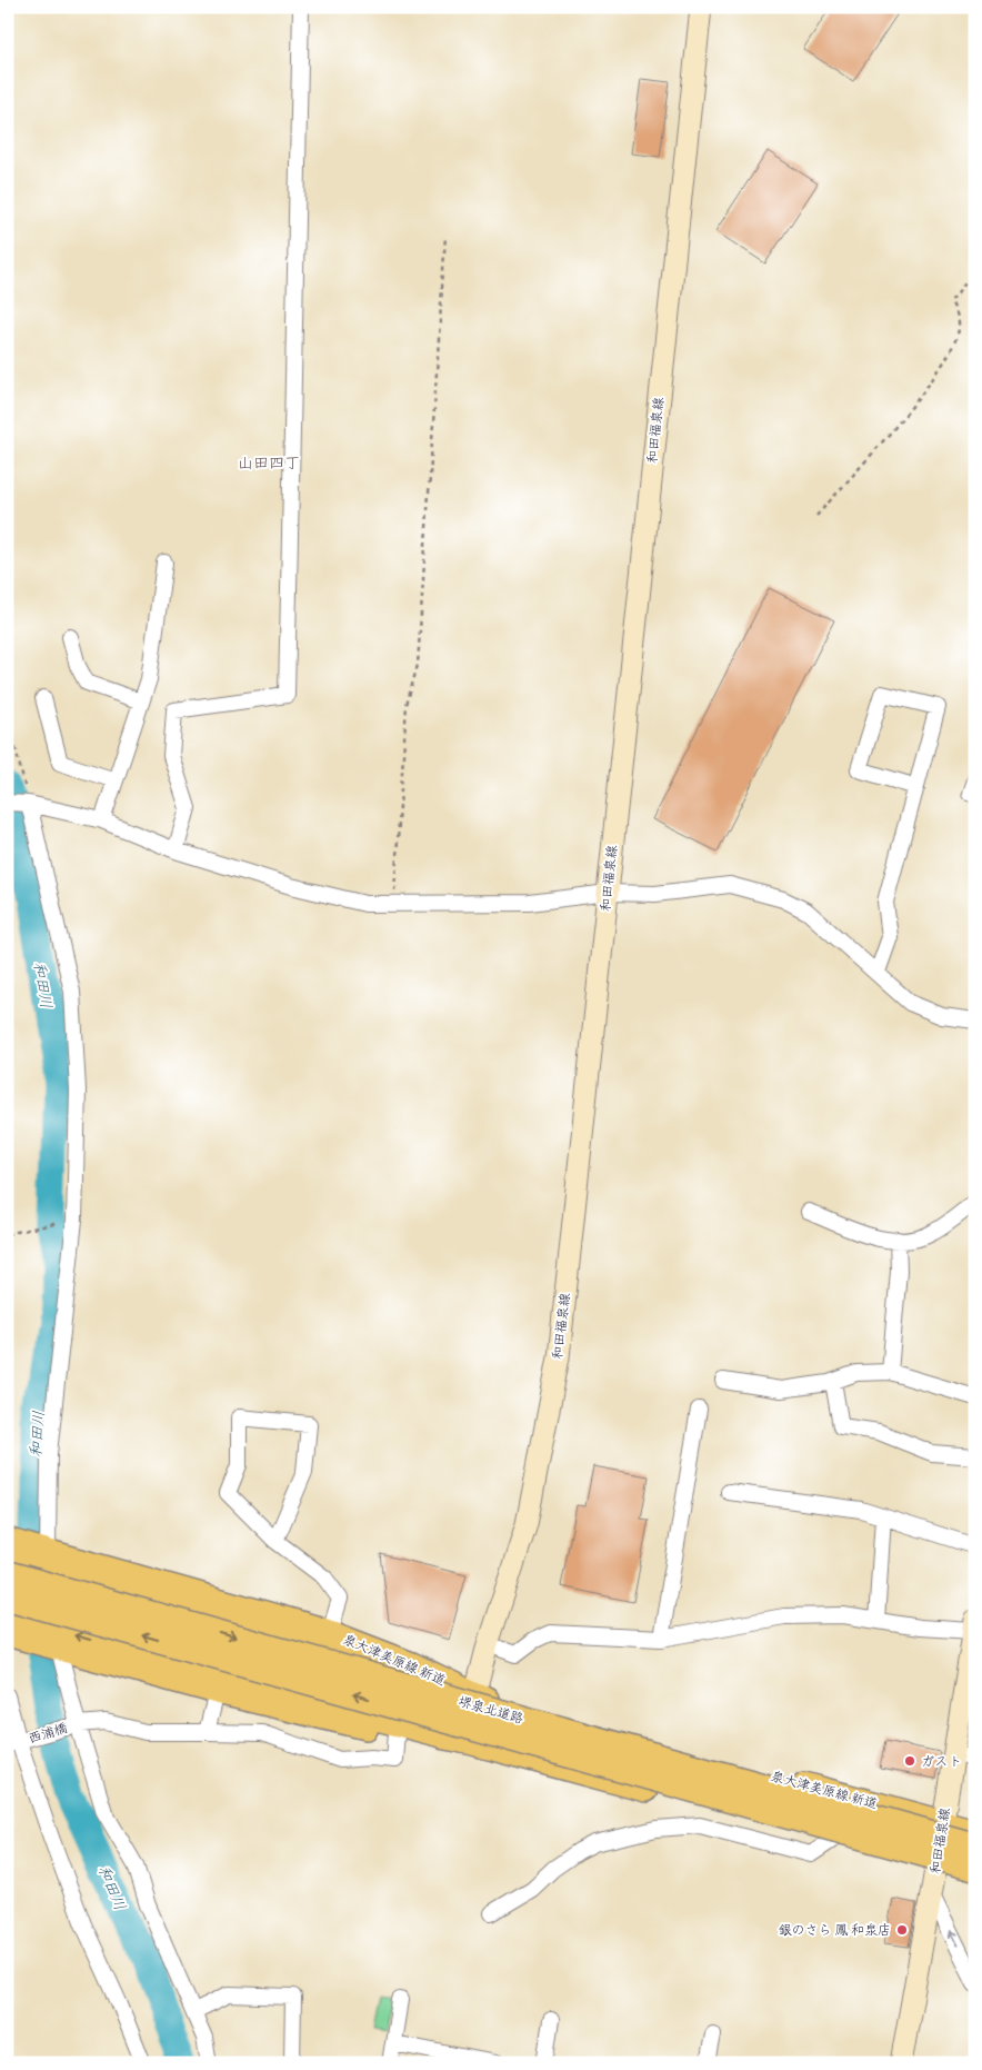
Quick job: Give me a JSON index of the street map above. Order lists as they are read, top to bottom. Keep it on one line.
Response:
{"streets":{"highway":["堺泉北道路"],"main road":["和田福泉線","泉大津美原線 新道"],"street":["西浦橋"]},"crossings":[["和田福泉線","泉大津美原線 新道"]],"districts":["山田四丁"],"water":["和田川"],"places":["ガスト","銀のさら 鳳 和泉店"]}
